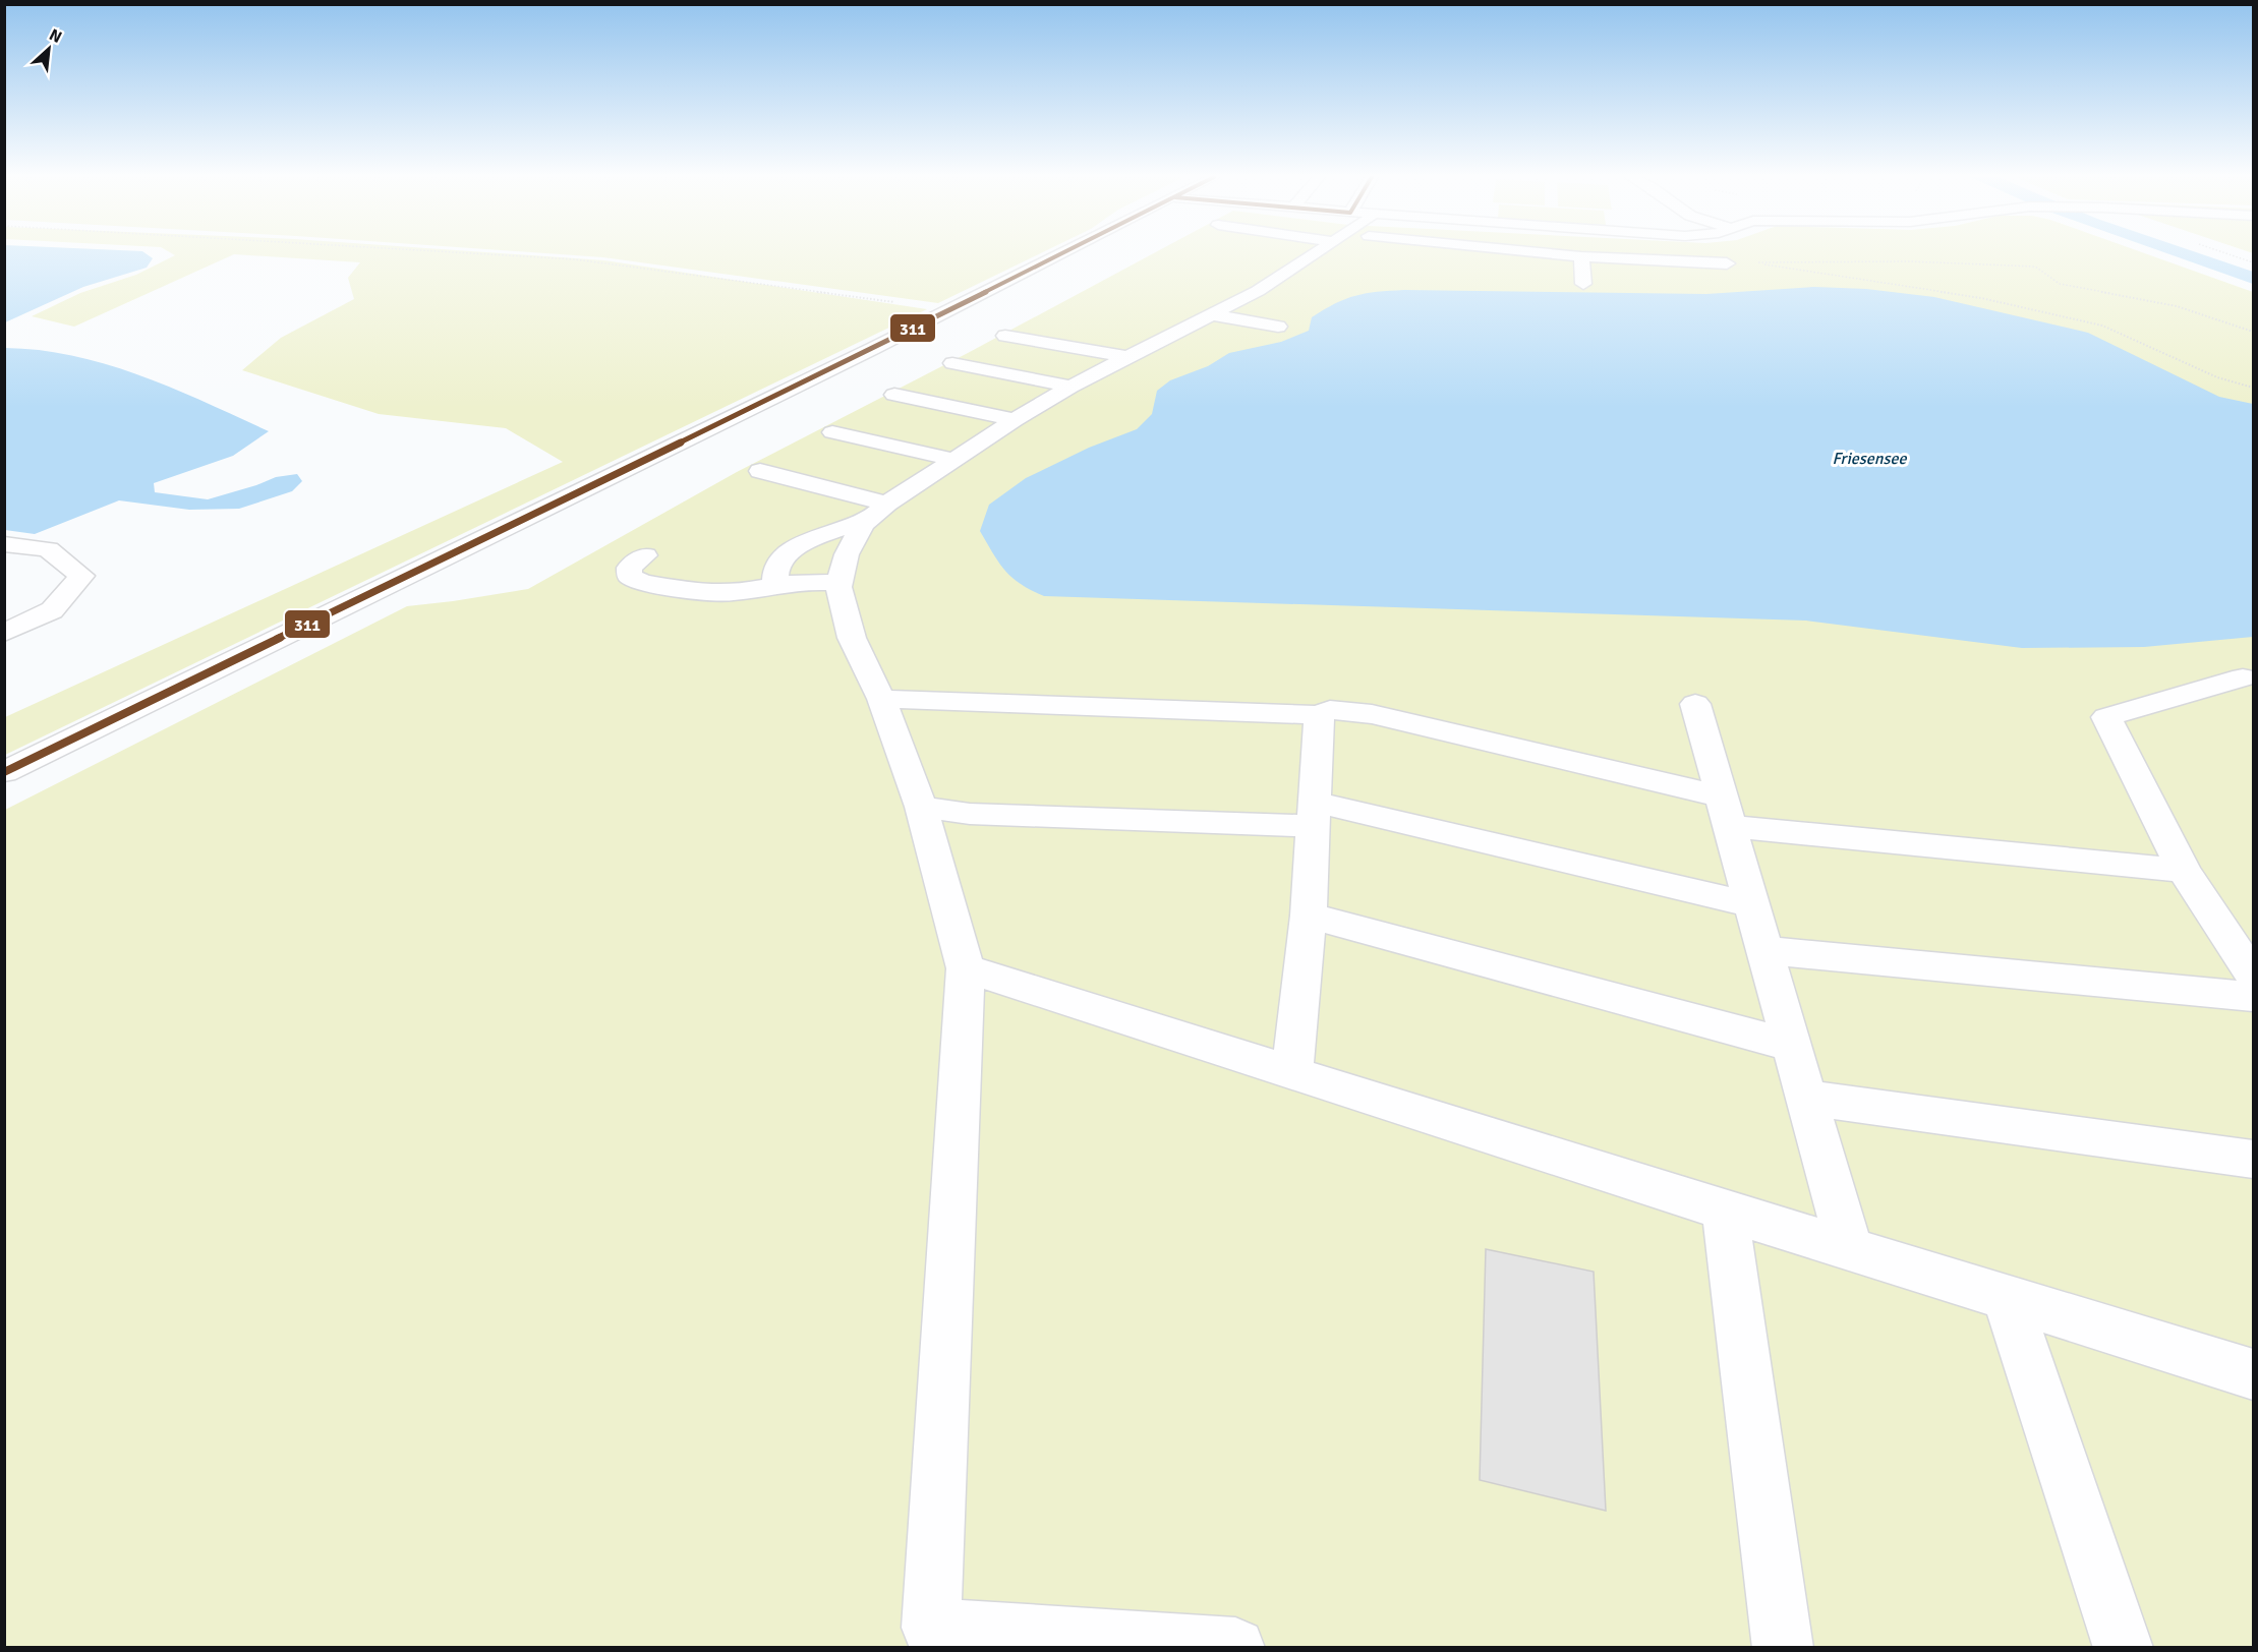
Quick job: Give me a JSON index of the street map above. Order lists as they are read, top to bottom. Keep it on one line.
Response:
{"water":["Friesensee"],"lines":["transit line 311"],"north":"top right"}
